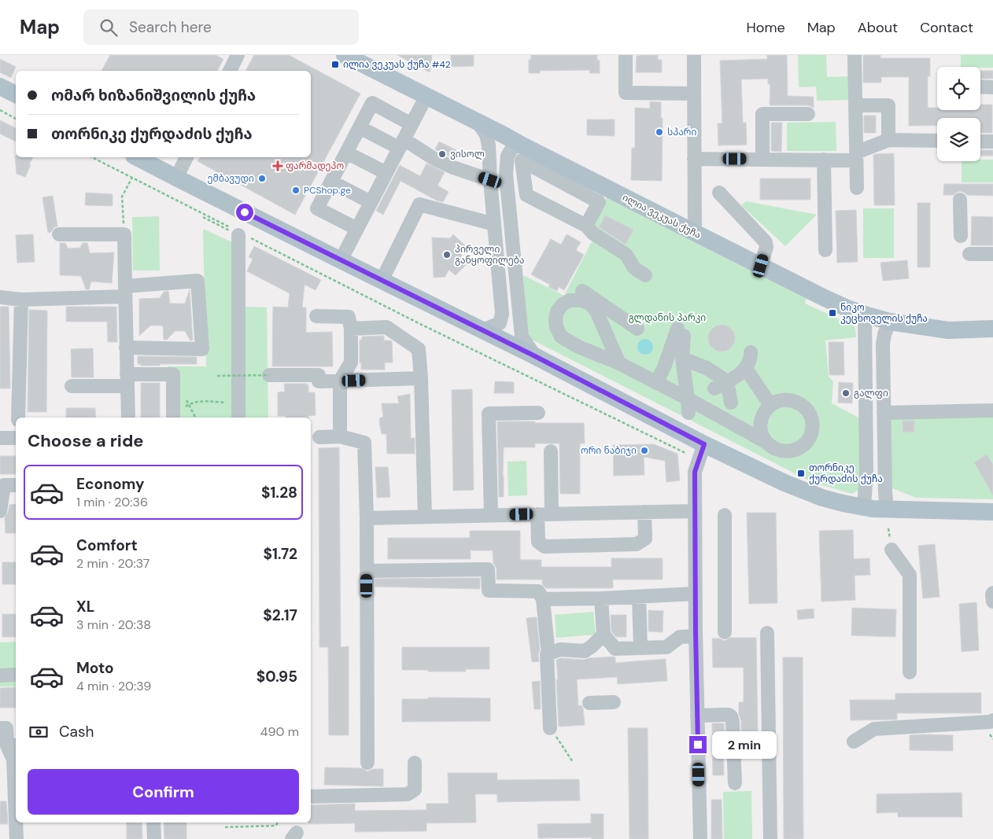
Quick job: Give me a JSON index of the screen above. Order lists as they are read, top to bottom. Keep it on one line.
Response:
{"streets":{"main road":["ილია ვეკუას ქუჩა"]},"parks":["გლდანის პარკი"],"places":{"transit":["ილია ვეკუას ქუჩა #42","ნიკო კეცხოველის ქუჩა","თორნიკე ქურდაძის ქუჩა"],"other":["სპარი","ვისოლ","ემბავუდი","PCShop.ge","პირველი განყოფილება","გალფი","ორი ნაბიჯი"],"health":["ფარმადეპო"]},"page":{"header":"Map","search":"Search here","nav":["Home","Map","About","Contact"],"banner":["ომარ ხიზანიშვილის ქუჩა","თორნიკე ქურდაძის ქუჩა"],"heading":"Choose a ride","list":[{"name":"Economy","note":"1 min · 20:36","value":"$1.28"},{"name":"Comfort","note":"2 min · 20:37","value":"$1.72"},{"name":"XL","note":"3 min · 20:38","value":"$2.17"},{"name":"Moto","note":"4 min · 20:39","value":"$0.95"}],"pay":["Cash","490 m"],"bubble":"2 min","buttons":"Confirm"}}
